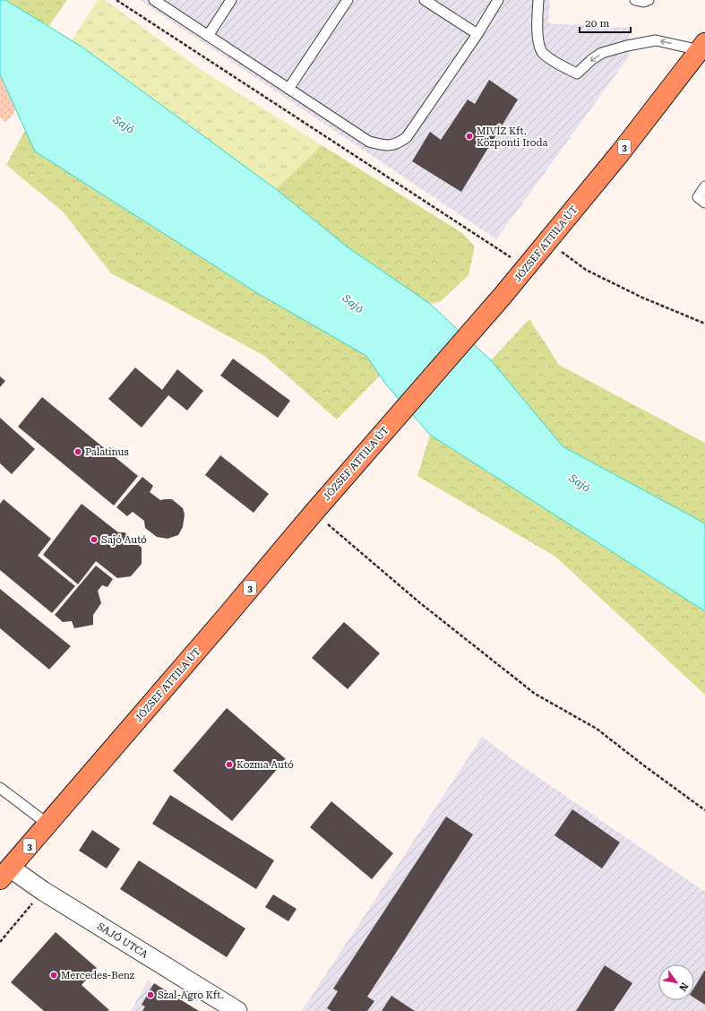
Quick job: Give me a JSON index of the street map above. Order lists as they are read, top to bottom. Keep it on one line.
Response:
{"streets":{"main road":["3","JÓZSEF ATTILA ÚT"],"street":["SAJÓ UTCA"]},"crossings":[["JÓZSEF ATTILA ÚT","SAJÓ UTCA"]],"water":["Sajó"],"places":["MIVÍZ Kft. Központi Iroda","Palatinus","Sajó Autó","Kozma Autó","Mercedes-Benz","Szal-Agro Kft."],"scale_bar":"20 m","north":"bottom right"}
